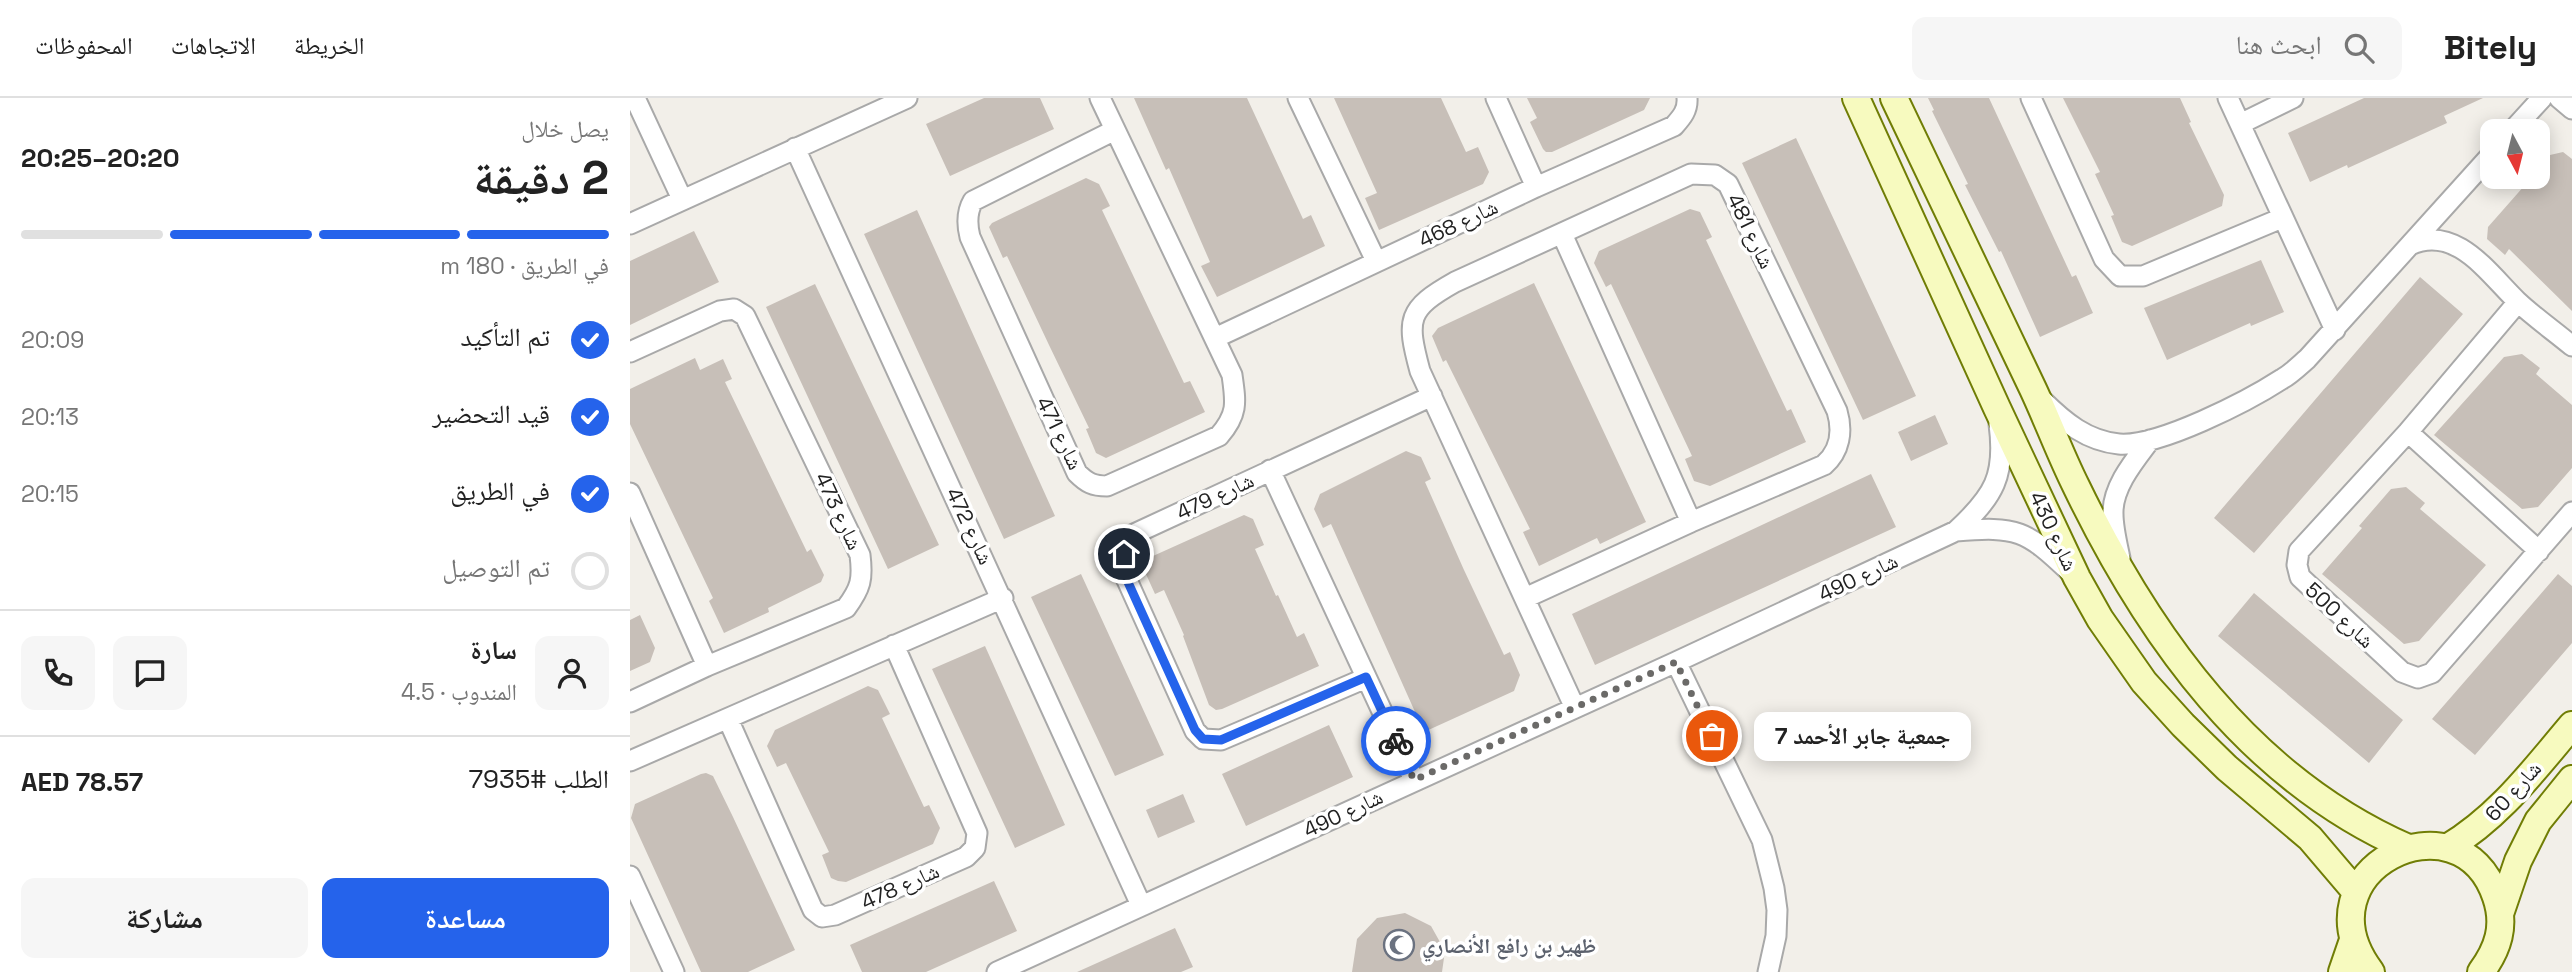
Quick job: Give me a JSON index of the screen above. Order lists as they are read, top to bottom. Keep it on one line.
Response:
{"streets":{"street":["شارع 468","شارع 481","شارع 471","شارع 479","شارع 473","شارع 472","شارع 430","شارع 490","شارع 500","شارع 60","شارع 478"]},"crossings":[["شارع 468","شارع 471"],["شارع 481","شارع 479"],["شارع 481","شارع 490"],["شارع 472","شارع 490"],["شارع 430","شارع 490"]],"places":{"other":["جمعية جابر الأحمد 7"],"mosque":["ظهير بن رافع الأنصاري"]},"north":"bottom","page":{"header":"Bitely","search":"ابحث هنا","nav":["الخريطة","الاتجاهات","المحفوظات"],"heading":["2 دقيقة","يصل خلال","20:20–20:25"],"panel":["سارة","المندوب · 4.5","الطلب #7935","AED 78.57"],"bar":"في الطريق · 180 m","list":[["تم التأكيد","20:09"],["قيد التحضير","20:13"],["في الطريق","20:15"],"تم التوصيل"],"bubble":"جمعية جابر الأحمد 7","buttons":["مساعدة","مشاركة"]}}
